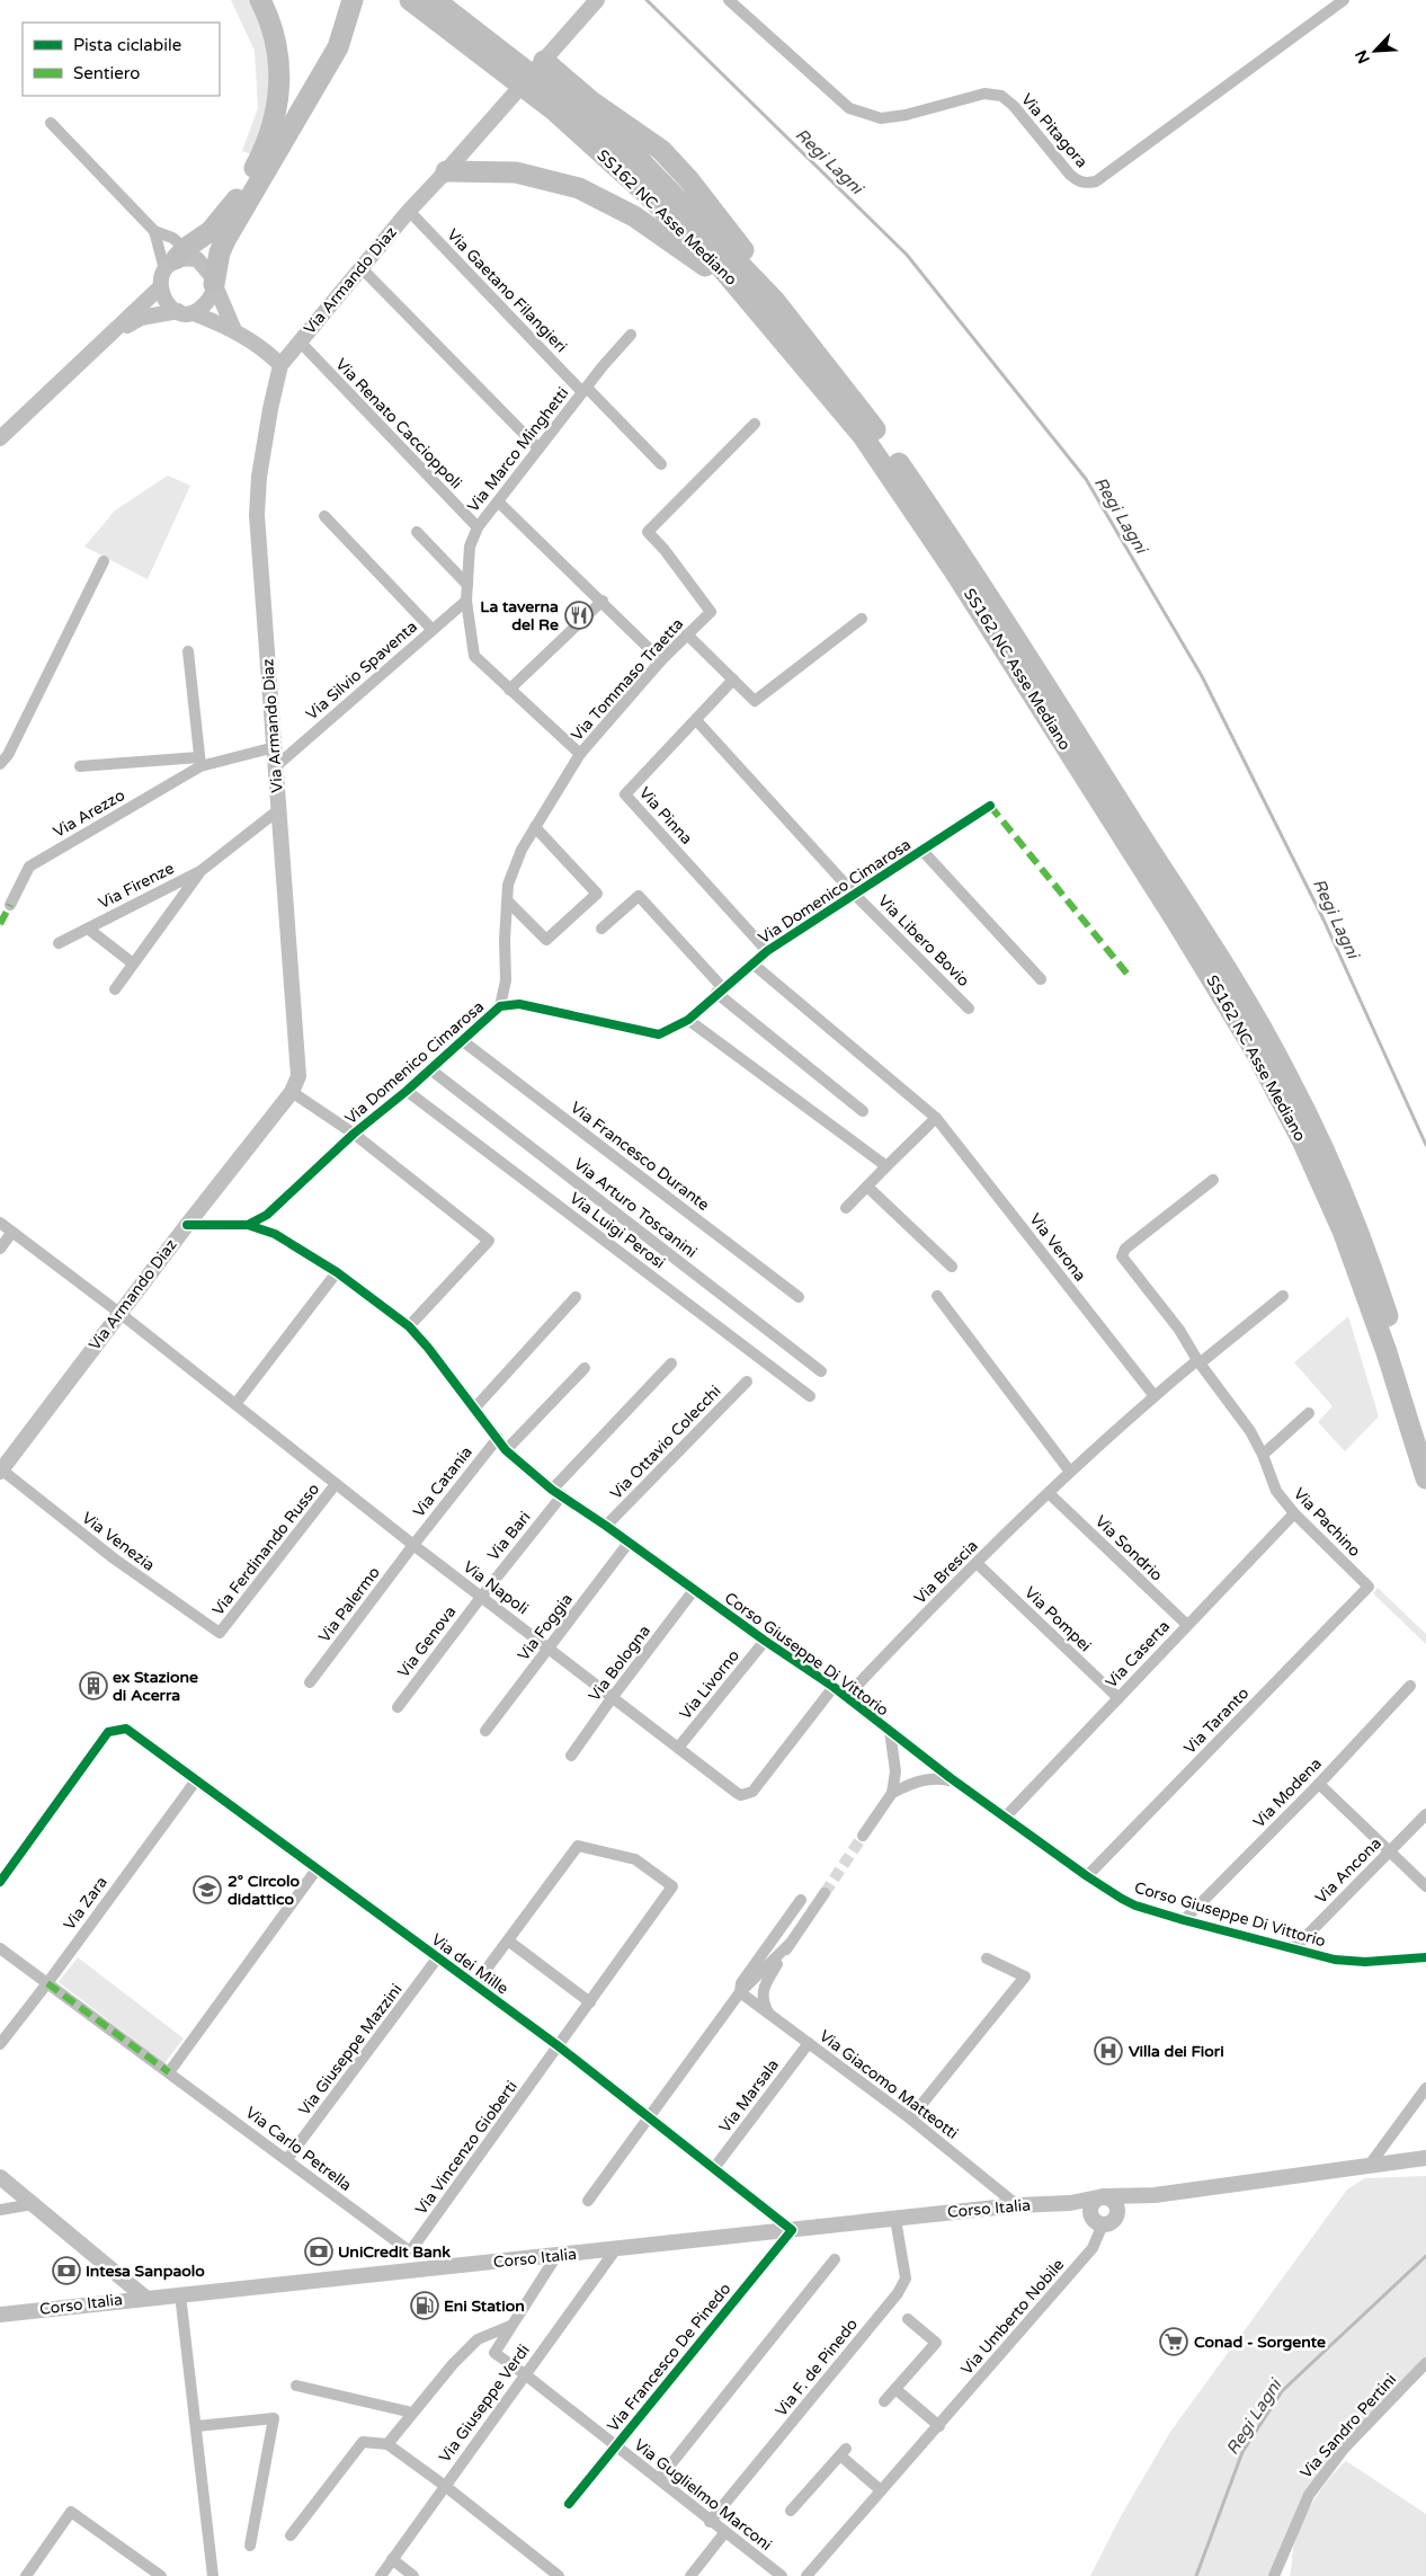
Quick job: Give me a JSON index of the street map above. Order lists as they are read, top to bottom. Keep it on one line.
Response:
{"streets":{"highway":["SS162 NC Asse Mediano"],"main road":["Via Armando Diaz","Corso Italia"],"street":["Via Pitagora","Via Gaetano Filangieri","Via Renato Caccioppoli","Via Marco Minghetti","Via Silvio Spaventa","Via Tommaso Traetta","Via Arezzo","Via Pinna","Via Firenze","Via Domenico Cimarosa","Via Libero Bovio","Via Francesco Durante","Via Arturo Toscanini","Via Luigi Perosi","Via Verona","Via Ottavio Colecchi","Via Catania","Via Pachino","Via Bari","Via Venezia","Via Sondrio","Via Ferdinando Russo","Via Brescia","Via Napoli","Via Palermo","Via Pompei","Via Foggia","Via Genova","Corso Giuseppe Di Vittorio","Via Caserta","Via Bologna","Via Livorno","Via Taranto","Via Modena","Via Ancona","Via Zara","Via dei Mille","Via Giuseppe Mazzini","Via Giacomo Matteotti","Via Marsala","Via Vincenzo Gioberti","Via Carlo Petrella","Via Umberto Nobile","Via Francesco De Pinedo","Via F. de Pinedo","Via Giuseppe Verdi","Via Sandro Pertini","Via Guglielmo Marconi"]},"crossings":[["Via Armando Diaz","Via Gaetano Filangieri"],["Via Armando Diaz","Via Renato Caccioppoli"],["Via Armando Diaz","Via Silvio Spaventa"],["Via Armando Diaz","Via Arezzo"],["Via Armando Diaz","Via Firenze"],["Via Armando Diaz","Via Venezia"],["Via Armando Diaz","Via Napoli"],["Via Gaetano Filangieri","Via Marco Minghetti"],["Via Renato Caccioppoli","Via Marco Minghetti"],["Via Marco Minghetti","Via Silvio Spaventa"],["Via Marco Minghetti","Via Tommaso Traetta"],["Via Tommaso Traetta","Via Domenico Cimarosa"],["Via Pinna","Via Domenico Cimarosa"],["Via Pinna","Via Libero Bovio"],["Via Domenico Cimarosa","Via Libero Bovio"],["Via Domenico Cimarosa","Via Francesco Durante"],["Via Domenico Cimarosa","Via Arturo Toscanini"],["Via Domenico Cimarosa","Via Luigi Perosi"],["Via Domenico Cimarosa","Via Verona"],["Via Domenico Cimarosa","Corso Giuseppe Di Vittorio"],["Via Verona","Via Brescia"],["Via Ottavio Colecchi","Corso Giuseppe Di Vittorio"],["Via Catania","Via Napoli"],["Via Catania","Via Palermo"],["Via Catania","Corso Giuseppe Di Vittorio"],["Via Pachino","Via Brescia"],["Via Pachino","Via Caserta"],["Via Pachino","Via Taranto"],["Via Bari","Via Napoli"],["Via Bari","Via Genova"],["Via Bari","Corso Giuseppe Di Vittorio"],["Via Venezia","Via Ferdinando Russo"],["Via Sondrio","Via Brescia"],["Via Sondrio","Via Caserta"],["Via Ferdinando Russo","Via Napoli"],["Via Brescia","Via Pompei"],["Via Brescia","Corso Giuseppe Di Vittorio"],["Via Napoli","Via Palermo"],["Via Napoli","Via Foggia"],["Via Napoli","Via Genova"],["Via Napoli","Corso Giuseppe Di Vittorio"],["Via Napoli","Via Bologna"],["Via Napoli","Via Livorno"],["Via Pompei","Via Caserta"],["Via Foggia","Corso Giuseppe Di Vittorio"],["Corso Giuseppe Di Vittorio","Via Caserta"],["Corso Giuseppe Di Vittorio","Via Bologna"],["Corso Giuseppe Di Vittorio","Via Livorno"],["Corso Giuseppe Di Vittorio","Via Taranto"],["Corso Giuseppe Di Vittorio","Via Modena"],["Corso Giuseppe Di Vittorio","Via Ancona"],["Via Zara","Via dei Mille"],["Via Zara","Via Carlo Petrella"],["Via dei Mille","Via Giuseppe Mazzini"],["Via dei Mille","Via Marsala"],["Via dei Mille","Via Vincenzo Gioberti"],["Via dei Mille","Corso Italia"],["Via dei Mille","Via Francesco De Pinedo"],["Via Giuseppe Mazzini","Via Carlo Petrella"],["Via Giacomo Matteotti","Via Marsala"],["Via Giacomo Matteotti","Corso Italia"],["Via Vincenzo Gioberti","Via Carlo Petrella"],["Corso Italia","Via Umberto Nobile"],["Corso Italia","Via Francesco De Pinedo"],["Corso Italia","Via F. de Pinedo"],["Corso Italia","Via Giuseppe Verdi"],["Via Francesco De Pinedo","Via Guglielmo Marconi"],["Via F. de Pinedo","Via Guglielmo Marconi"],["Via Giuseppe Verdi","Via Guglielmo Marconi"]],"water":["Regi Lagni"],"places":{"restaurant":["La taverna del Re"],"building":["ex Stazione di Acerra"],"school or university":["2° Circolo didattico"],"hospital":["Villa dei Fiori"],"bank":["UniCredit Bank","Intesa Sanpaolo"],"fuel station":["Eni Station"],"supermarket":["Conad - Sorgente"]},"legend":["Pista ciclabile","Sentiero"],"north":"bottom left"}
